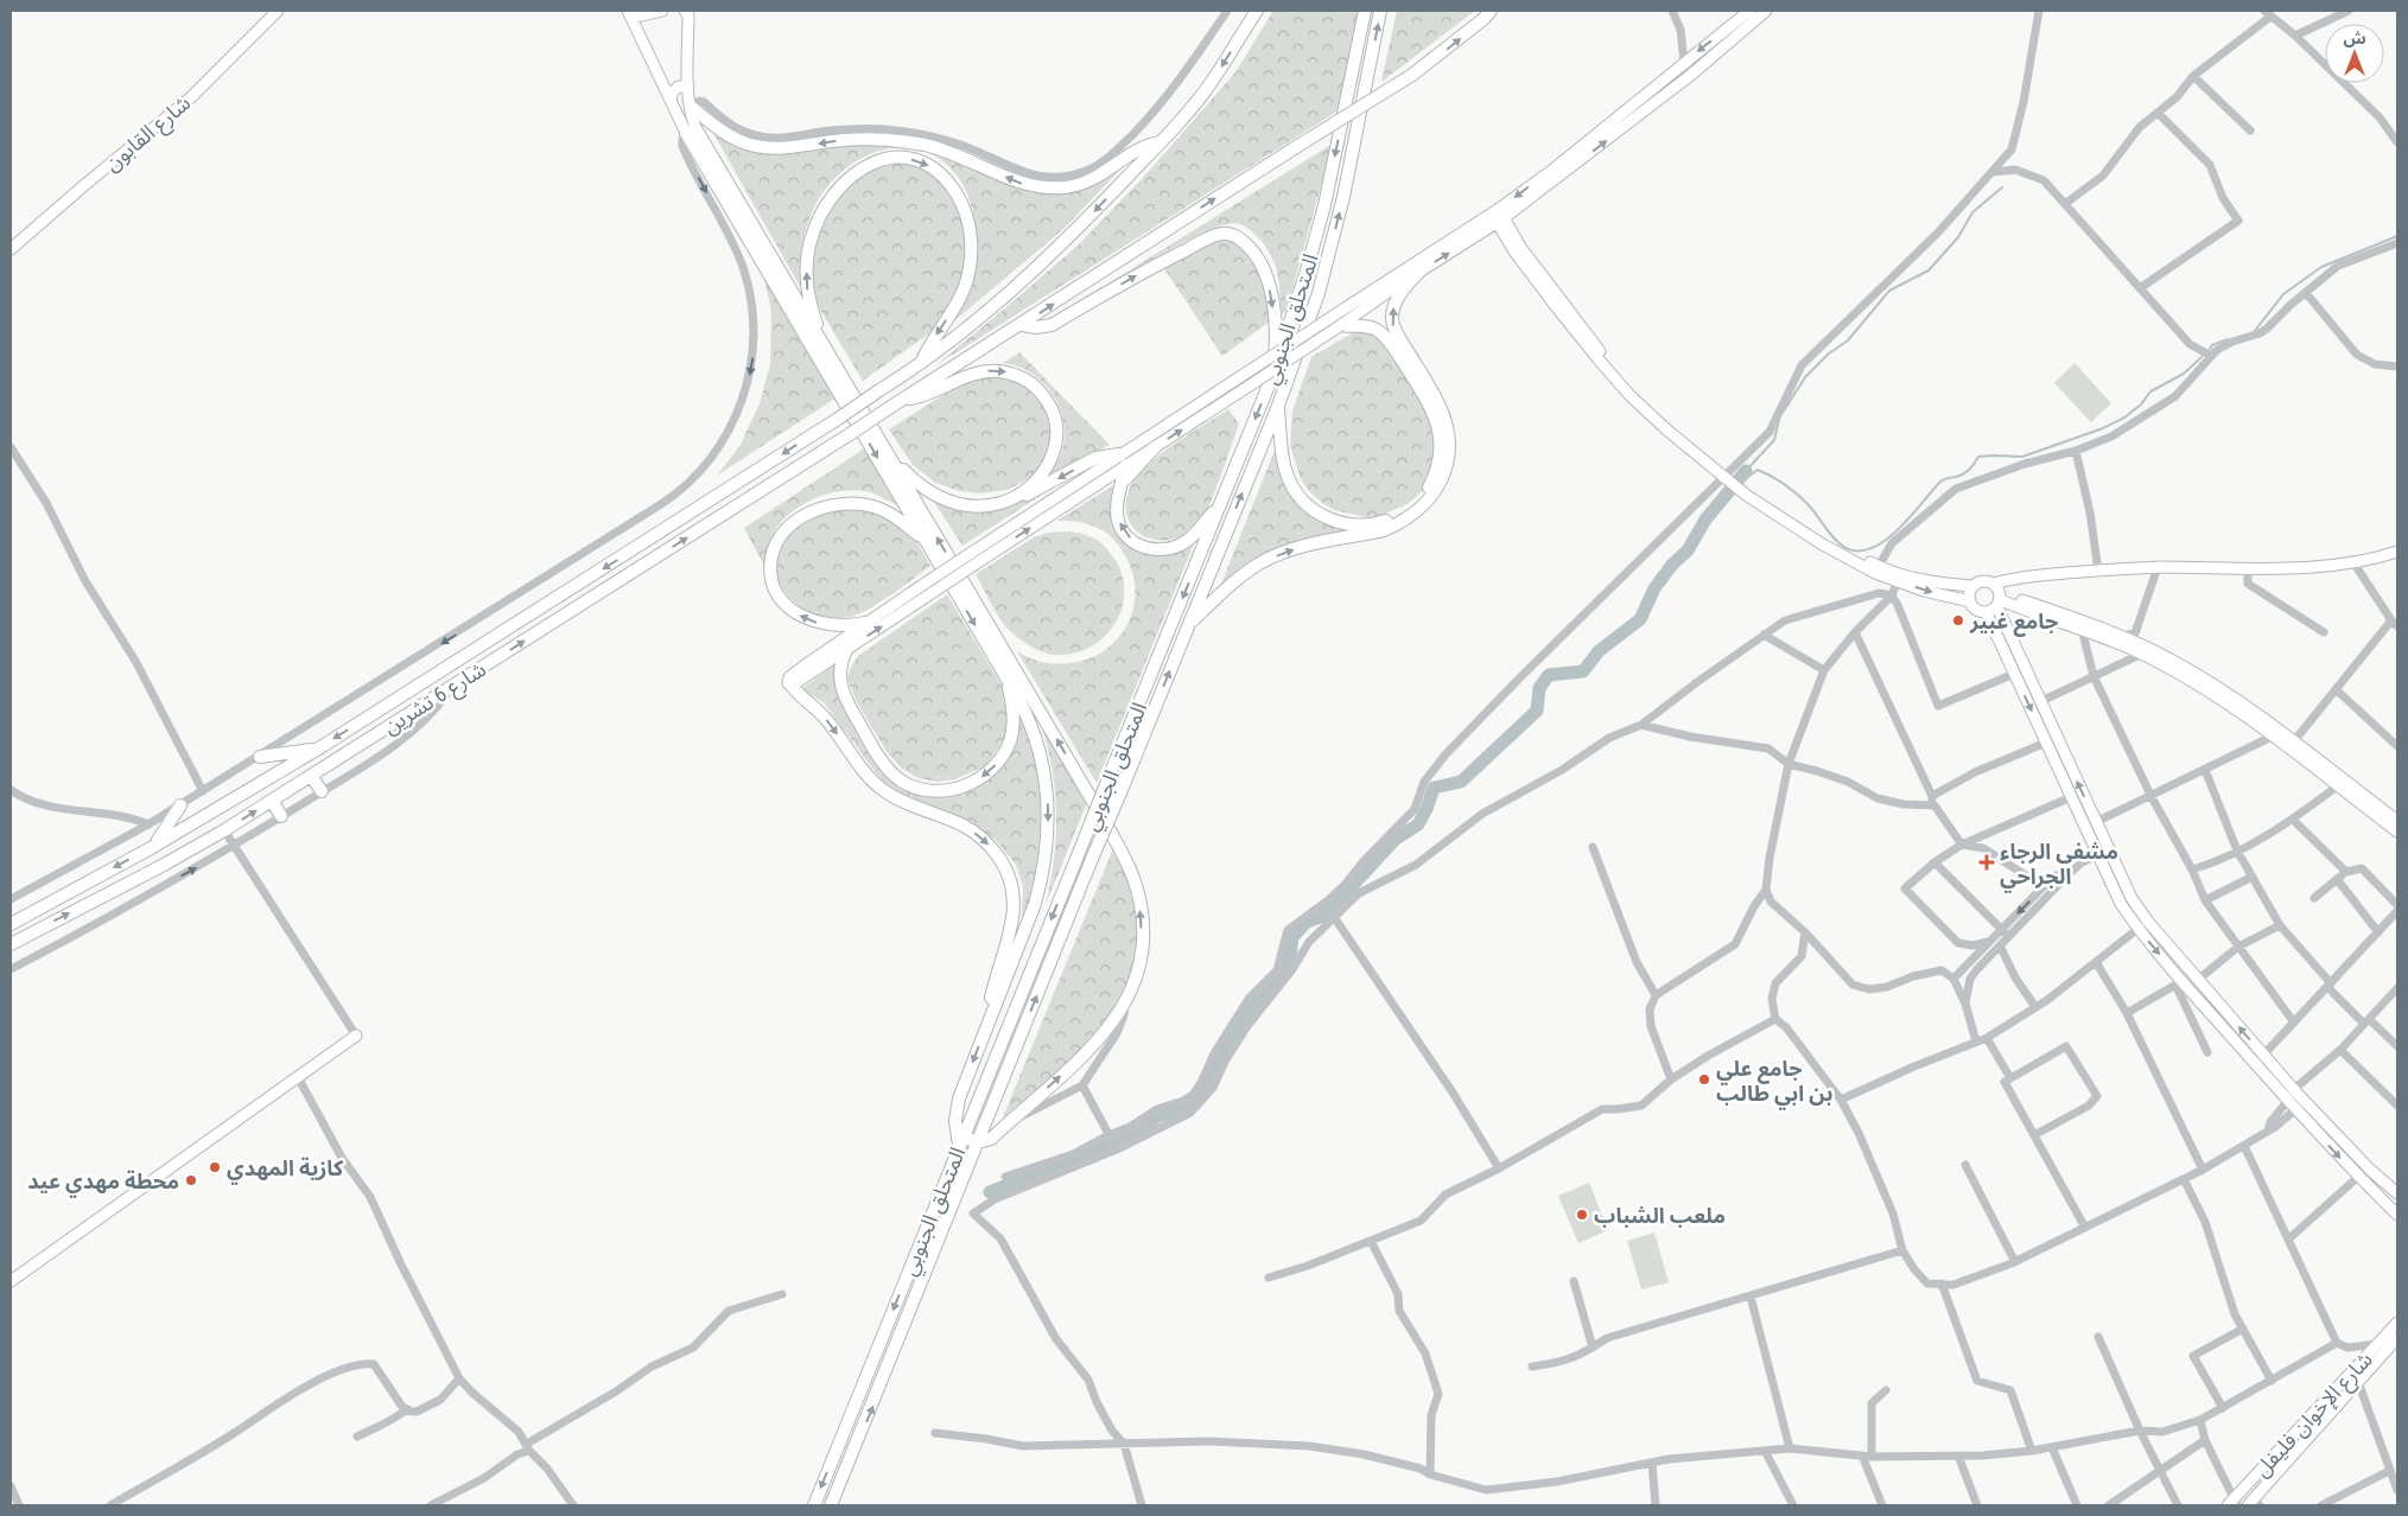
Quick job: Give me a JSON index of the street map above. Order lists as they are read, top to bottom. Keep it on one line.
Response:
{"streets":{"highway":["المتحلق الجنوبي","شارع 6 تشرين"],"main road":["شارع القابون","شارع الإخوان فليفل"]},"places":{"other":["جامع غبير","جامع علي بن ابي طالب","كازية المهدي","محطة مهدي عيد","ملعب الشباب"],"health":["مشفى الرجاء الجراحي"]},"north":"top"}
